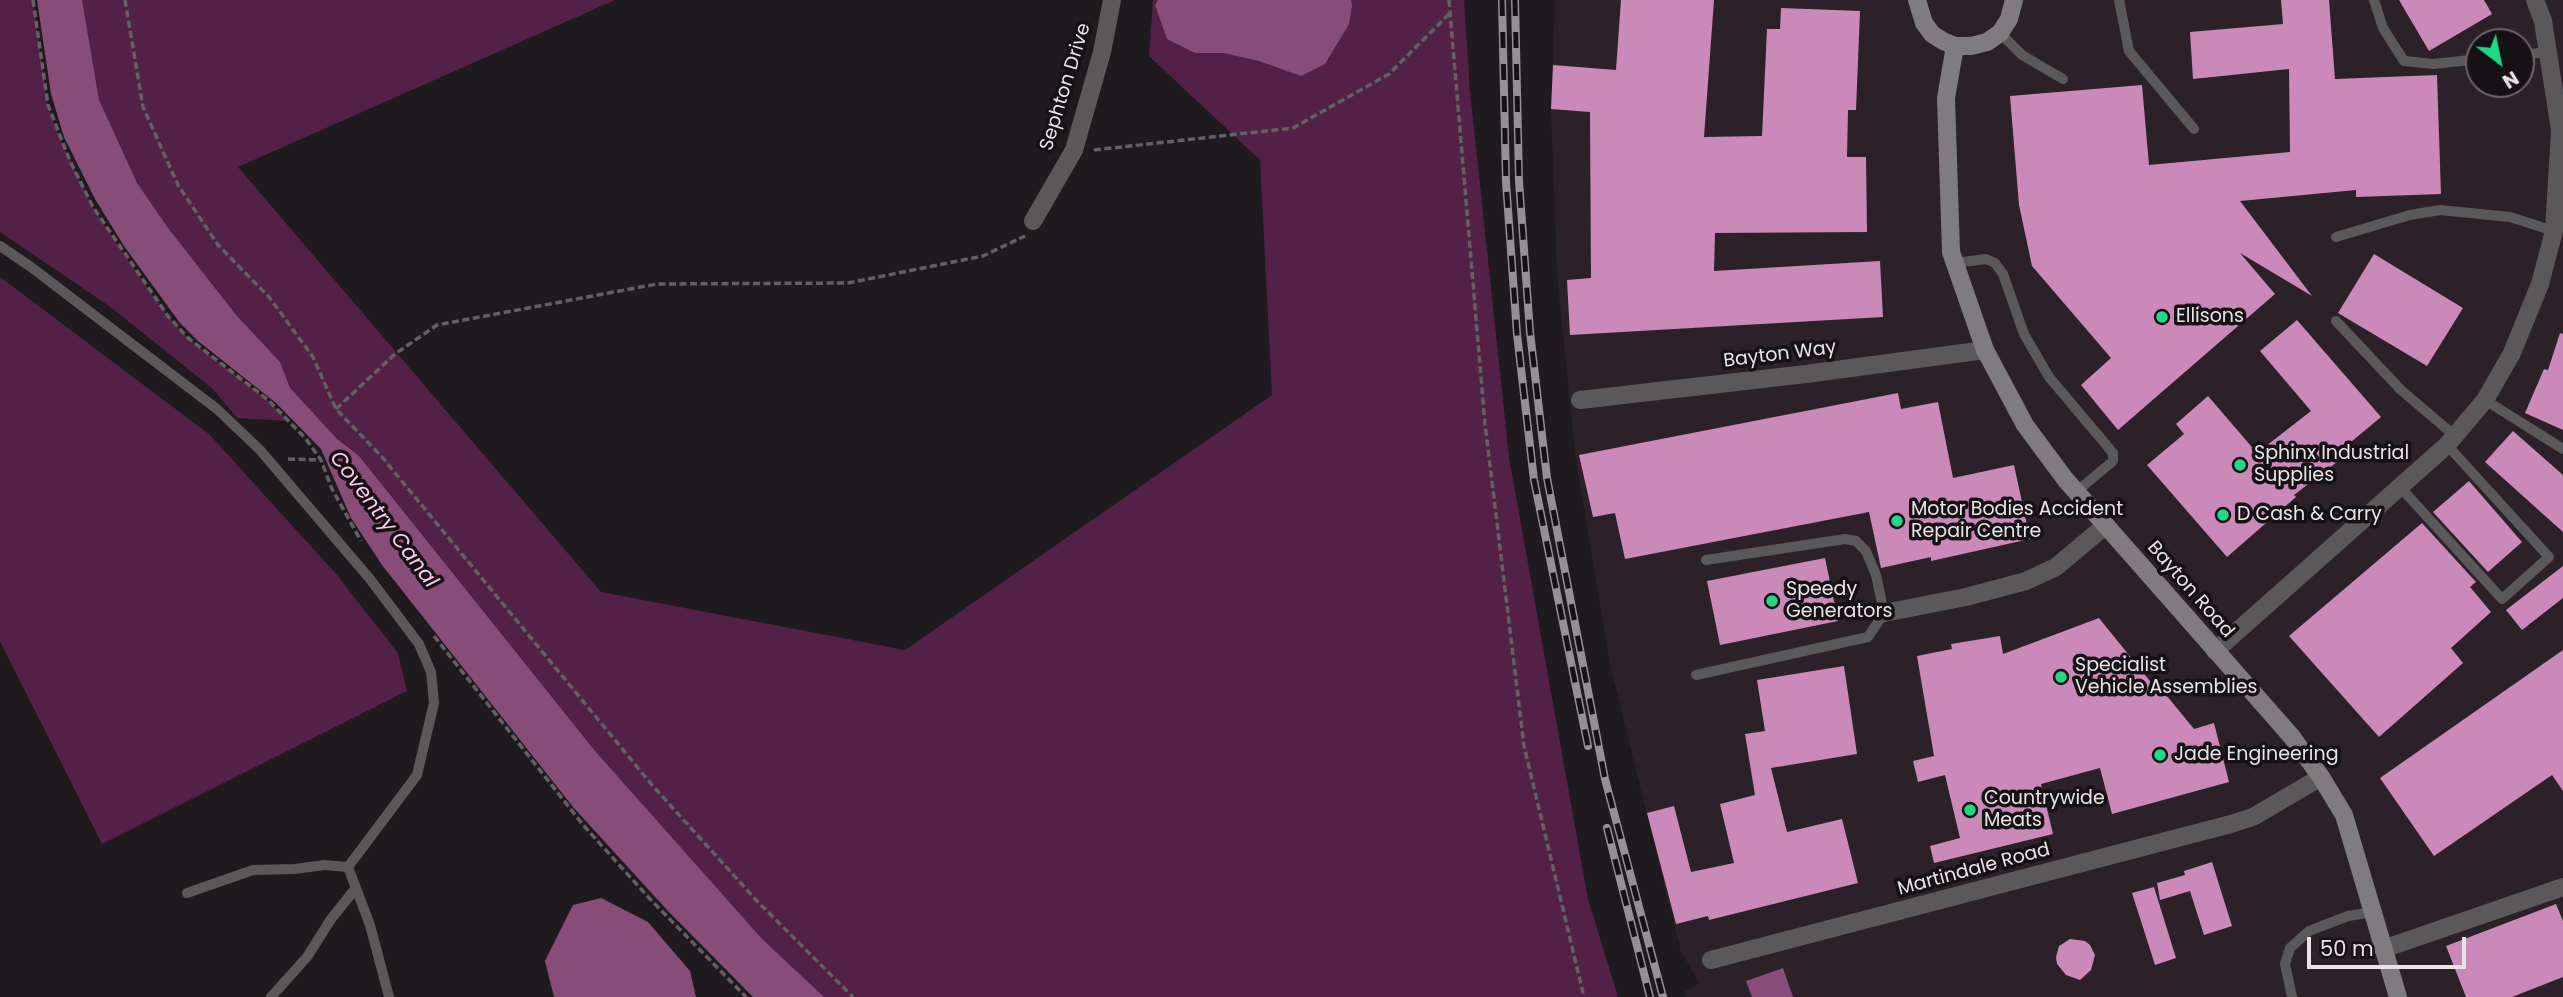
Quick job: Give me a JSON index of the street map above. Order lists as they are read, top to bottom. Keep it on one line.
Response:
{"streets":{"street":["Sephton Drive","Bayton Way","Bayton Road","Martindale Road"]},"crossings":[["Bayton Way","Bayton Road"],["Bayton Road","Martindale Road"]],"water":["Coventry Canal"],"places":["Ellisons","Sphinx Industrial Supplies","D Cash & Carry","Motor Bodies Accident Repair Centre","Speedy Generators","Specialist Vehicle Assemblies","Jade Engineering","Countrywide Meats"],"scale_bar":"50 m","north":"bottom right"}
